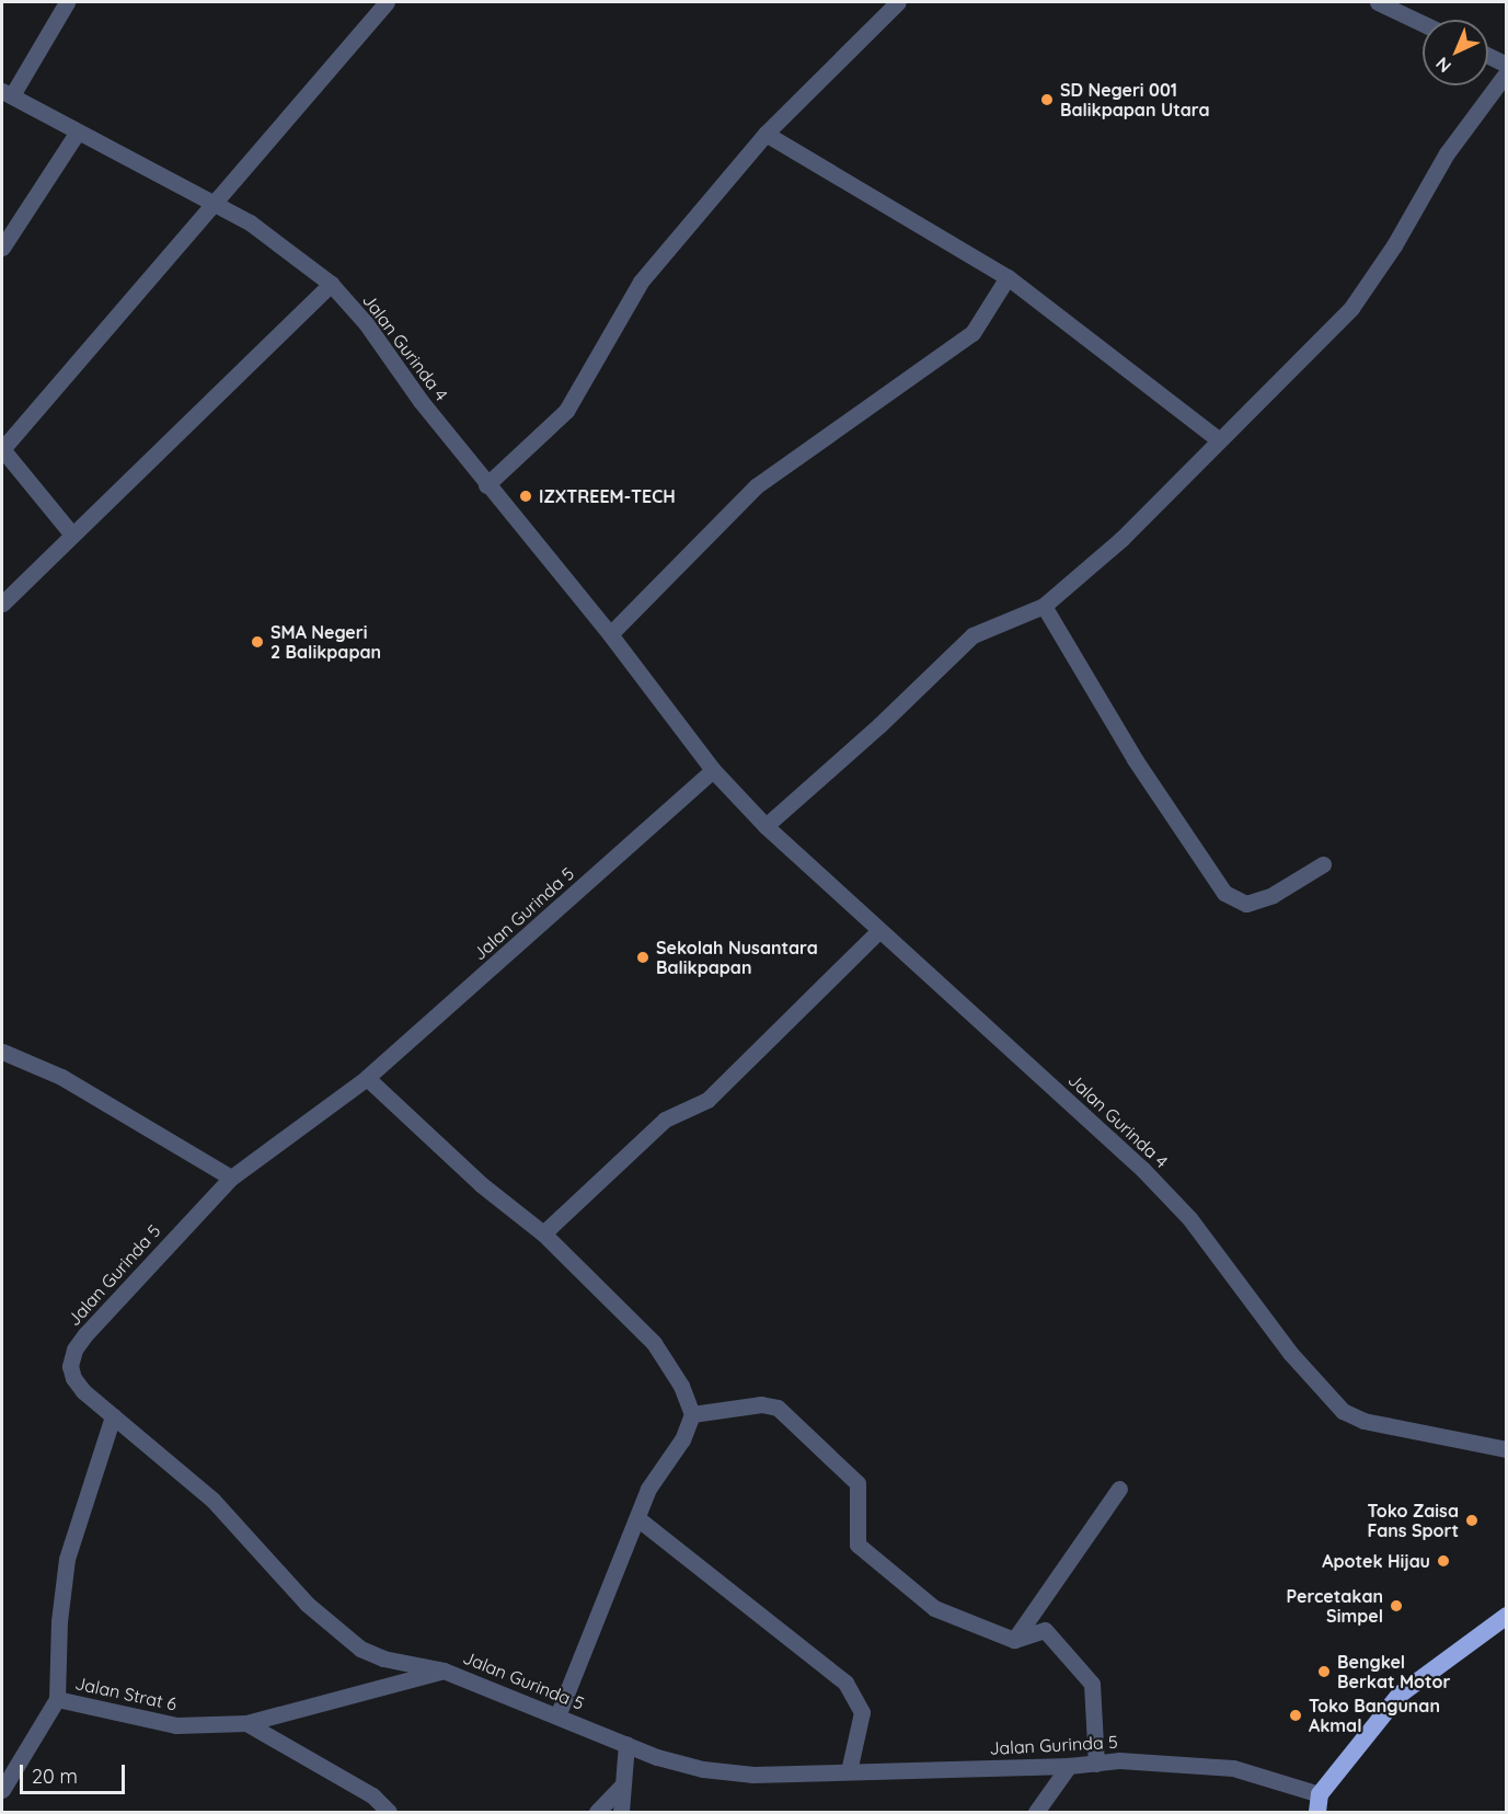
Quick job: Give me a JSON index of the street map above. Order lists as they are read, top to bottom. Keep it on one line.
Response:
{"streets":{"street":["Jalan Gurinda 4","Jalan Gurinda 5","Jalan Strat 6"]},"crossings":[["Jalan Gurinda 4","Jalan Gurinda 5"],["Jalan Gurinda 5","Jalan Strat 6"]],"places":["SD Negeri 001 Balikpapan Utara","IZXTREEM-TECH","SMA Negeri 2 Balikpapan","Sekolah Nusantara Balikpapan","Toko Zaisa Fans Sport","Apotek Hijau","Percetakan Simpel","Bengkel Berkat Motor","Toko Bangunan Akmal"],"scale_bar":"20 m","north":"bottom left"}
